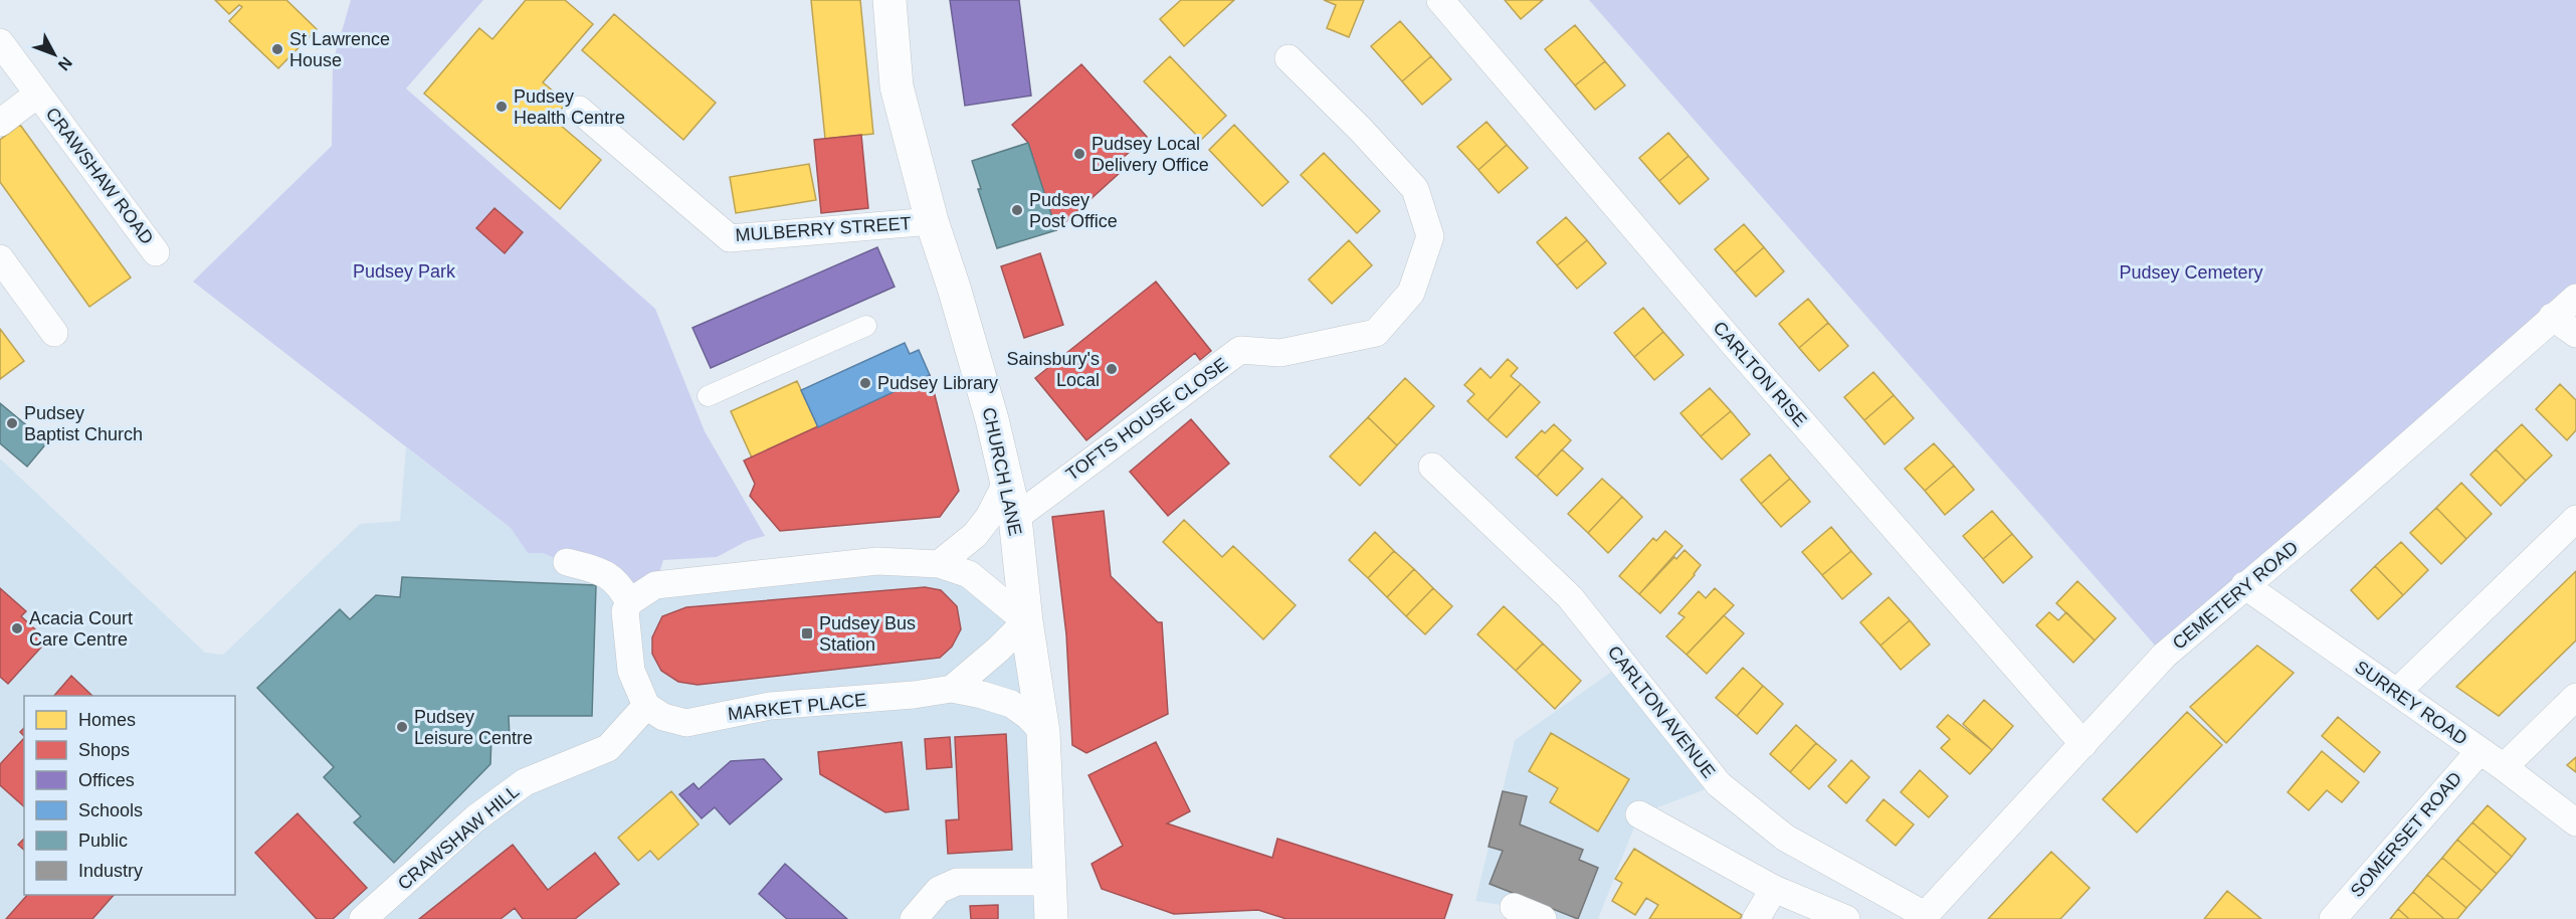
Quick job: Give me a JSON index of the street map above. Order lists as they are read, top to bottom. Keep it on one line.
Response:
{"streets":{"main road":["CHURCH LANE"],"street":["CRAWSHAW ROAD","MULBERRY STREET","CARLTON RISE","TOFTS HOUSE CLOSE","CEMETERY ROAD","SURREY ROAD","MARKET PLACE","CARLTON AVENUE","SOMERSET ROAD","CRAWSHAW HILL"]},"crossings":[["MULBERRY STREET","CHURCH LANE"],["CARLTON RISE","CEMETERY ROAD"],["TOFTS HOUSE CLOSE","CHURCH LANE"],["CHURCH LANE","MARKET PLACE"],["CEMETERY ROAD","SURREY ROAD"],["CEMETERY ROAD","CARLTON AVENUE"],["SURREY ROAD","SOMERSET ROAD"],["MARKET PLACE","CRAWSHAW HILL"]],"parks":["Pudsey Park","Pudsey Cemetery"],"places":{"other":["St Lawrence House","Pudsey Health Centre","Pudsey Local Delivery Office","Pudsey Post Office","Sainsbury's Local","Pudsey Library","Pudsey Baptist Church","Acacia Court Care Centre","Pudsey Leisure Centre"],"transit":["Pudsey Bus Station"]},"legend":["Homes","Shops","Offices","Schools","Public","Industry"],"north":"bottom right"}
